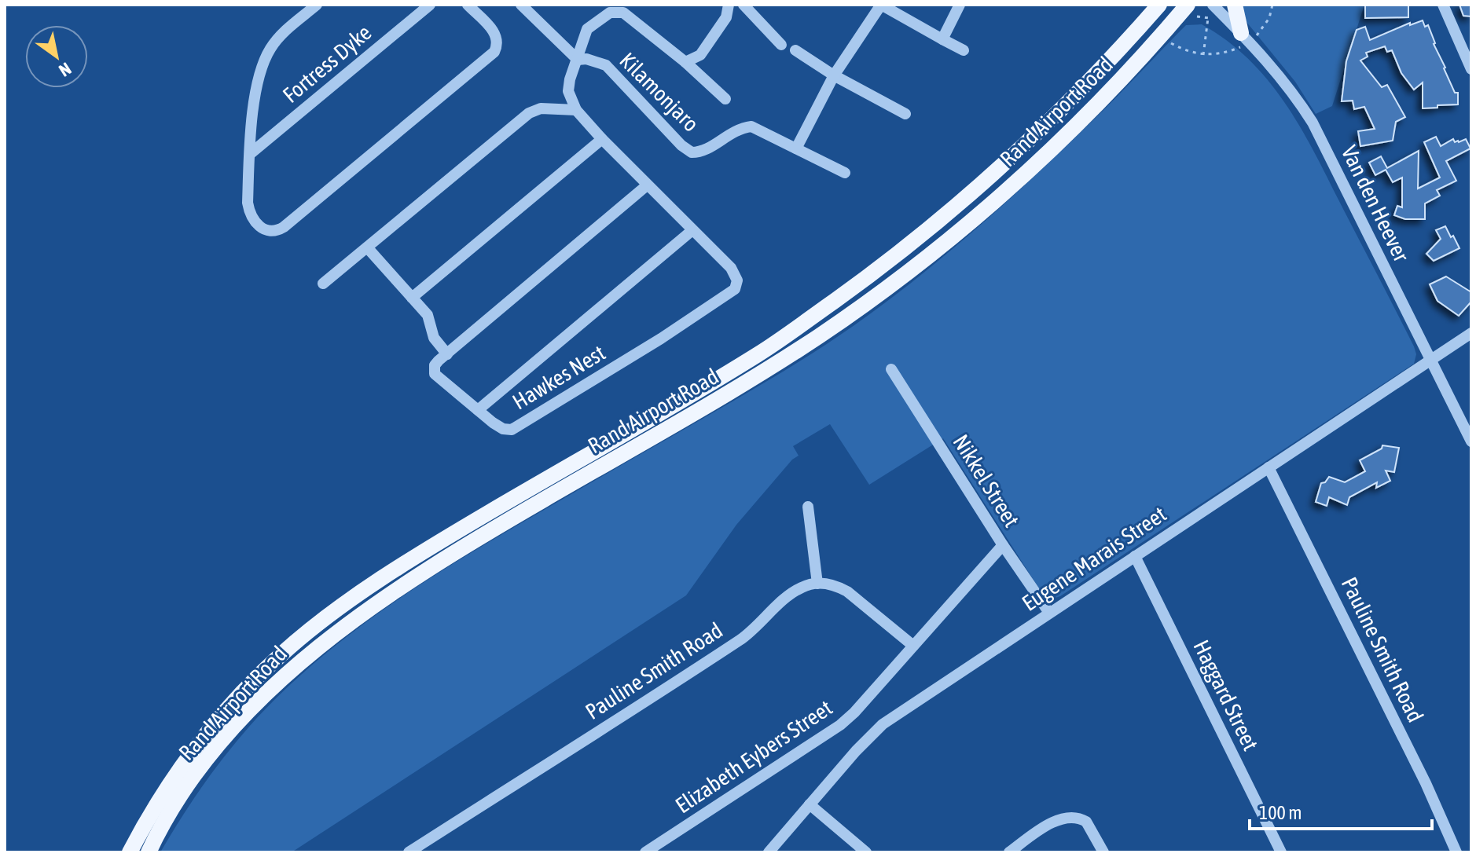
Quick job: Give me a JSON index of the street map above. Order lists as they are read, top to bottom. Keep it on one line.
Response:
{"streets":{"main road":["Rand Airport Road"],"street":["Fortress Dyke","Kilamonjaro","Van den Heever","Hawkes Nest","Nikkel Street","Eugene Marais Street","Pauline Smith Road","Haggard Street","Elizabeth Eybers Street"]},"crossings":[["Kilamonjaro","Hawkes Nest"],["Van den Heever","Eugene Marais Street"],["Nikkel Street","Eugene Marais Street"],["Nikkel Street","Elizabeth Eybers Street"],["Eugene Marais Street","Pauline Smith Road"],["Eugene Marais Street","Haggard Street"]],"scale_bar":"100 m","north":"bottom right"}
